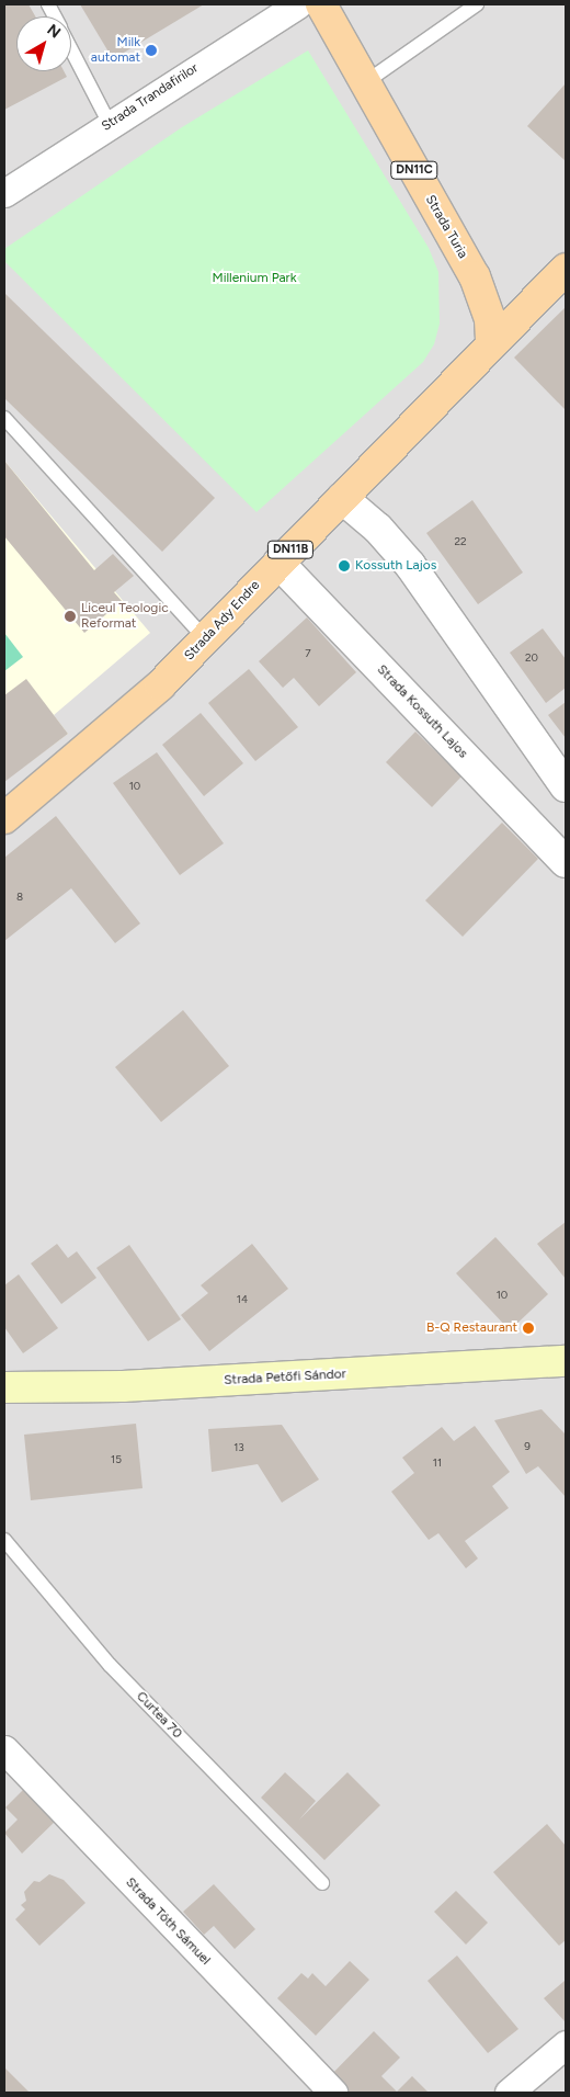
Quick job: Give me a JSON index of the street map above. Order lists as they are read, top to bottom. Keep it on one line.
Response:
{"streets":{"main road":["DN11C","Strada Turia","DN11B","Strada Ady Endre","Strada Petőfi Sándor"],"street":["Strada Trandafirilor","Strada Kossuth Lajos","Strada Tóth Sámuel"],"lane":["Curtea 70"]},"crossings":[["Strada Turia","Strada Ady Endre"],["Strada Ady Endre","Strada Kossuth Lajos"]],"parks":["Millenium Park"],"places":["Milk automat","Kossuth Lajos","Liceul Teologic Reformat","B-Q Restaurant"],"house_numbers":["22","7","20","10","8","10","14","9","13","15","11"],"north":"top right"}
